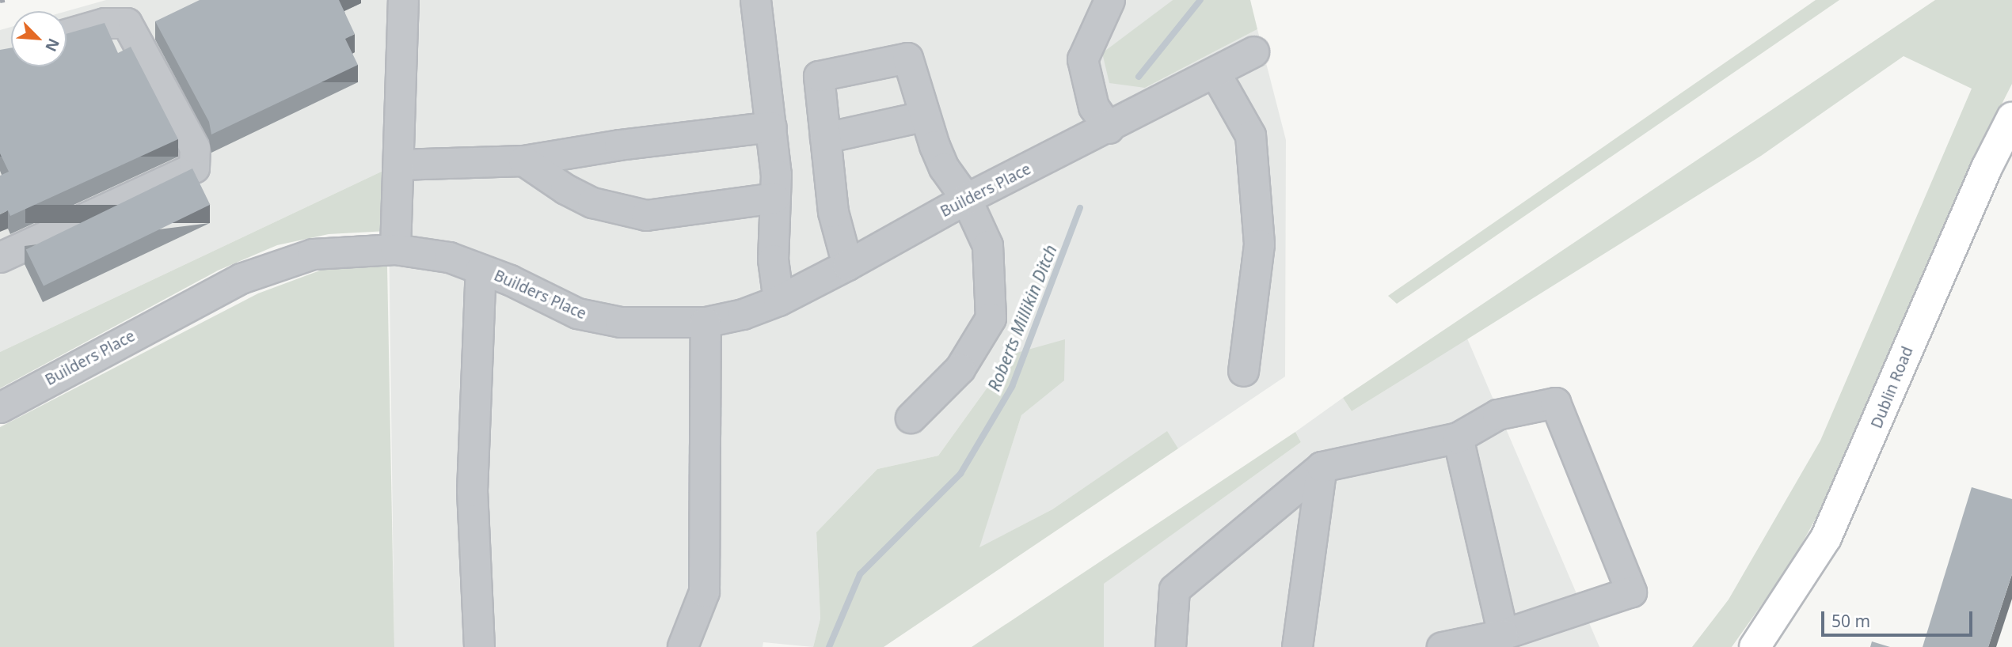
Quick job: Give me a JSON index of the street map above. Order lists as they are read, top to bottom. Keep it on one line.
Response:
{"streets":{"main road":["Dublin Road"],"street":["Builders Place"]},"water":["Roberts Millikin Ditch"],"scale_bar":"50 m","north":"bottom right"}
